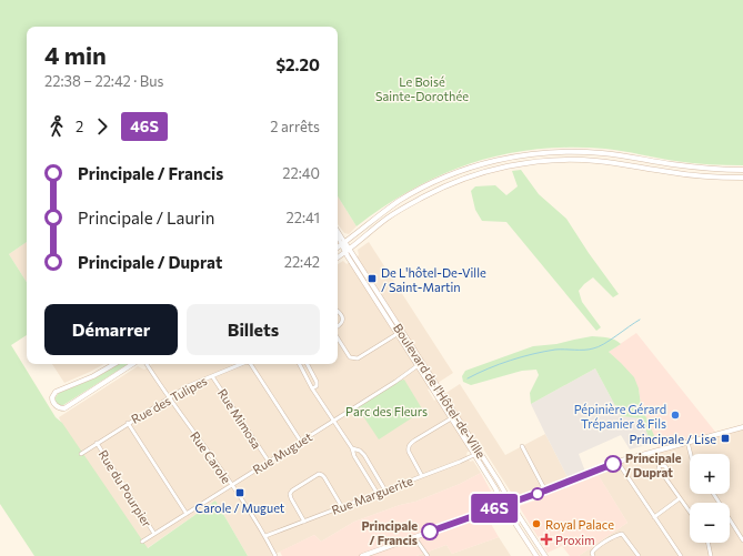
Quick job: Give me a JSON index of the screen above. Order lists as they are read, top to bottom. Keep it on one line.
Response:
{"streets":{"street":["Boulevard de l'Hôtel-de-Ville","Rue des Tulipes","Rue Mimosa","Rue Muguet","Rue Carole","Rue du Pourpier","Rue Marguerite"]},"crossings":[["Boulevard de l'Hôtel-de-Ville","Rue Muguet"],["Boulevard de l'Hôtel-de-Ville","Rue Marguerite"],["Rue des Tulipes","Rue Mimosa"],["Rue des Tulipes","Rue Muguet"],["Rue des Tulipes","Rue Carole"],["Rue des Tulipes","Rue du Pourpier"],["Rue Mimosa","Rue Muguet"],["Rue Muguet","Rue Carole"],["Rue Muguet","Rue du Pourpier"],["Rue Carole","Rue Marguerite"]],"parks":["Le Boisé Sainte-Dorothée","Parc des Fleurs"],"places":{"transit":["De L'hôtel-De-Ville / Saint-Martin","Principale / Lise","Carole / Muguet"],"other":["Pépinière Gérard Trépanier & Fils","Principale / Duprat","Royal Palace","Principale / Francis"],"health":["Proxim"]},"lines":["bus line 46S"],"page":{"on_map":"46S","heading":["4 min","22:38 – 22:42 · Bus","$2.20"],"legs":["2","46S","2 arrêts"],"list":[{"name":"Principale / Francis","value":"22:40"},{"name":"Principale / Laurin","value":"22:41"},{"name":"Principale / Duprat","value":"22:42"}],"buttons":["Démarrer","Billets"],"map_buttons":["+","−"]}}
